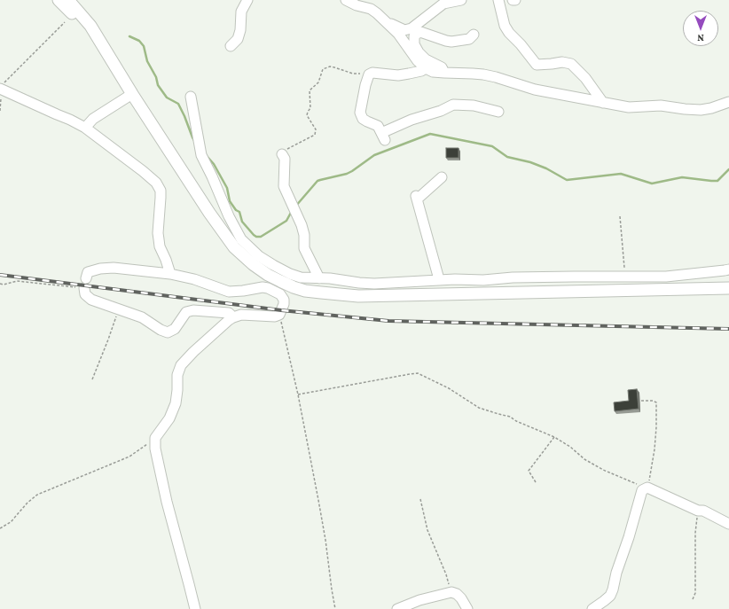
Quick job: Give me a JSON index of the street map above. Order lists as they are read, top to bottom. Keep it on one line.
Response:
{"north":"bottom"}
